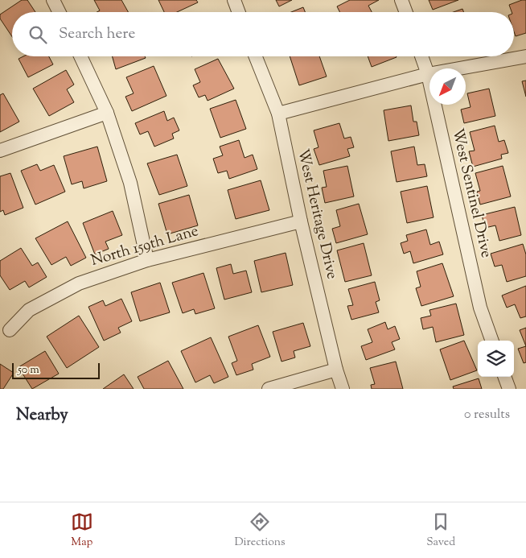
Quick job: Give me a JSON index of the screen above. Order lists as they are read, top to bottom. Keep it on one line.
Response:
{"streets":{"street":["West Sentinel Drive","West Heritage Drive","North 159th Lane"]},"crossings":[["West Heritage Drive","North 159th Lane"]],"scale_bar":"50 m","north":"bottom left","page":{"search":"Search here","scale":"50 m","heading":["Nearby","0 results"],"nav":["Map","Directions","Saved"]}}
